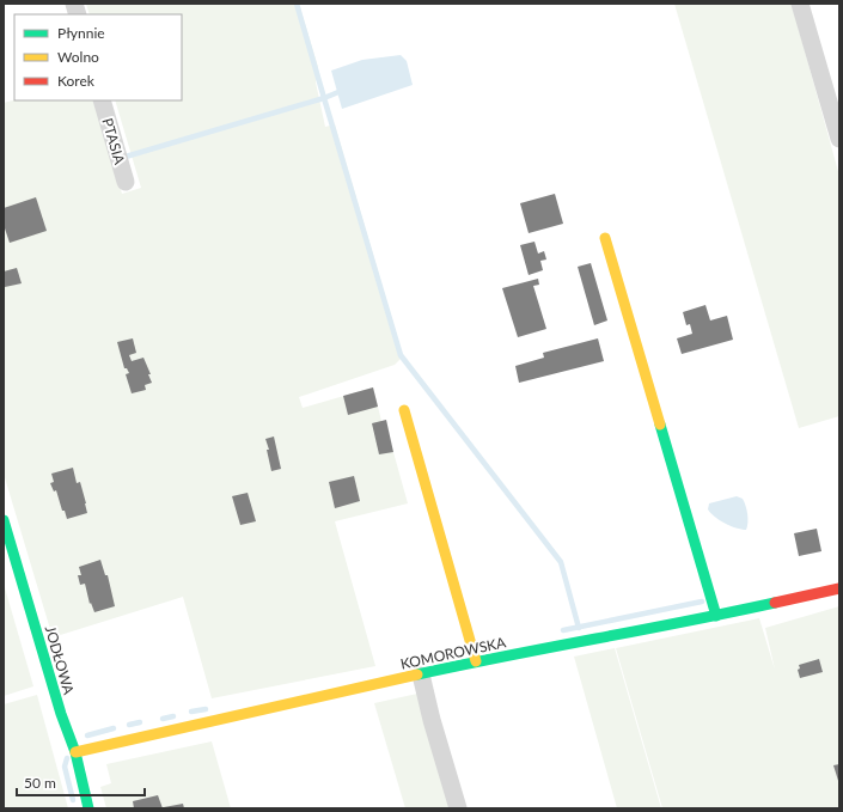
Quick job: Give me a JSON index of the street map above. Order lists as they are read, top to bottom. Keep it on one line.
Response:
{"streets":{"street":["PTASIA","KOMOROWSKA","JODŁOWA"]},"crossings":[["KOMOROWSKA","JODŁOWA"]],"legend":["Płynnie","Wolno","Korek"],"scale_bar":"50 m"}
